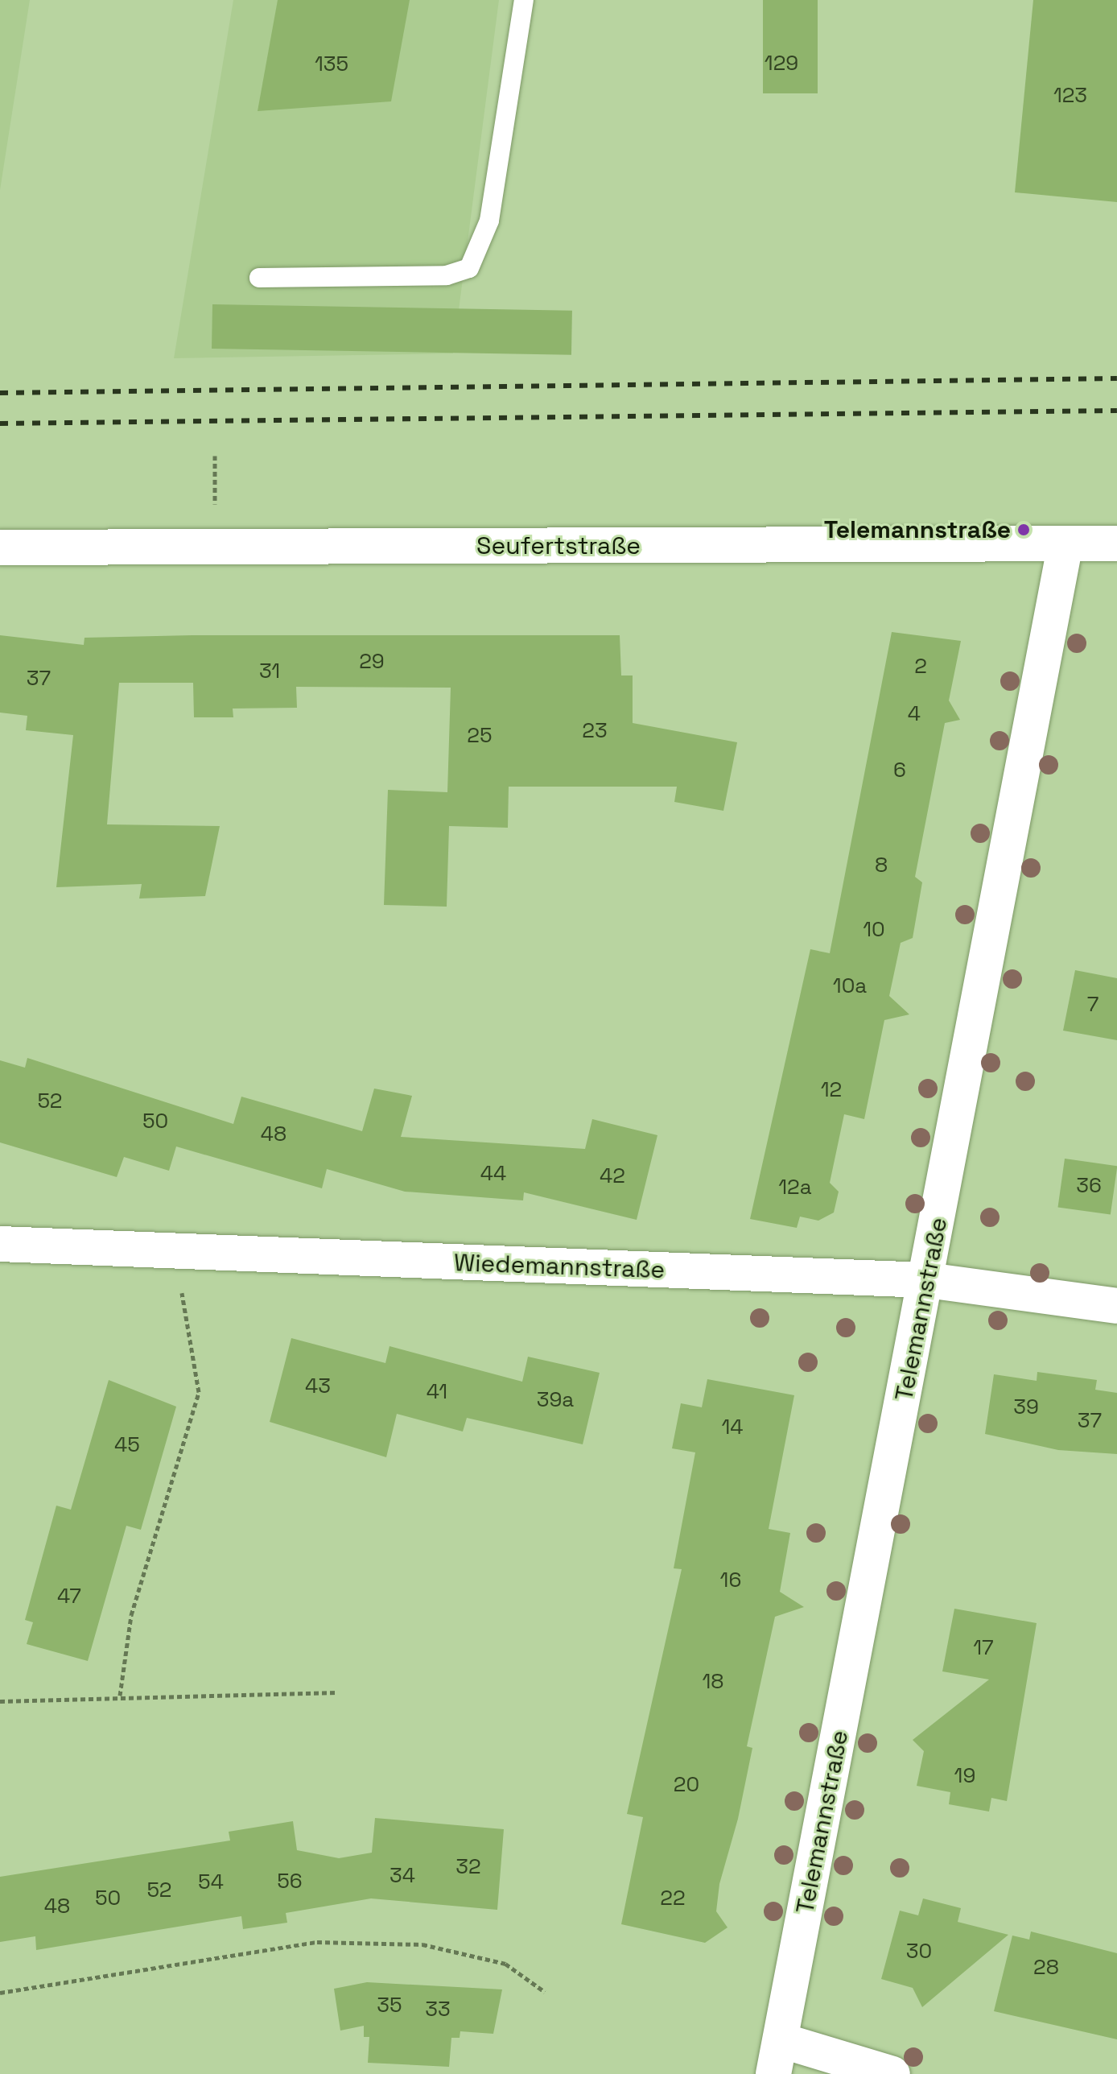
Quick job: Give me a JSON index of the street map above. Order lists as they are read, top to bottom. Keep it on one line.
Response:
{"streets":{"street":["Seufertstraße","Wiedemannstraße","Telemannstraße"]},"crossings":[["Seufertstraße","Telemannstraße"],["Wiedemannstraße","Telemannstraße"]],"places":["Telemannstraße"],"house_numbers":["129","135","123","29","2","31","37","4","23","25","6","8","10","10a","7","12","52","50","48","44","42","36","12a","43","41","39a","39","37","14","45","16","47","17","18","19","20","32","34","56","54","52","50","22","48","30","28","35","33"]}
